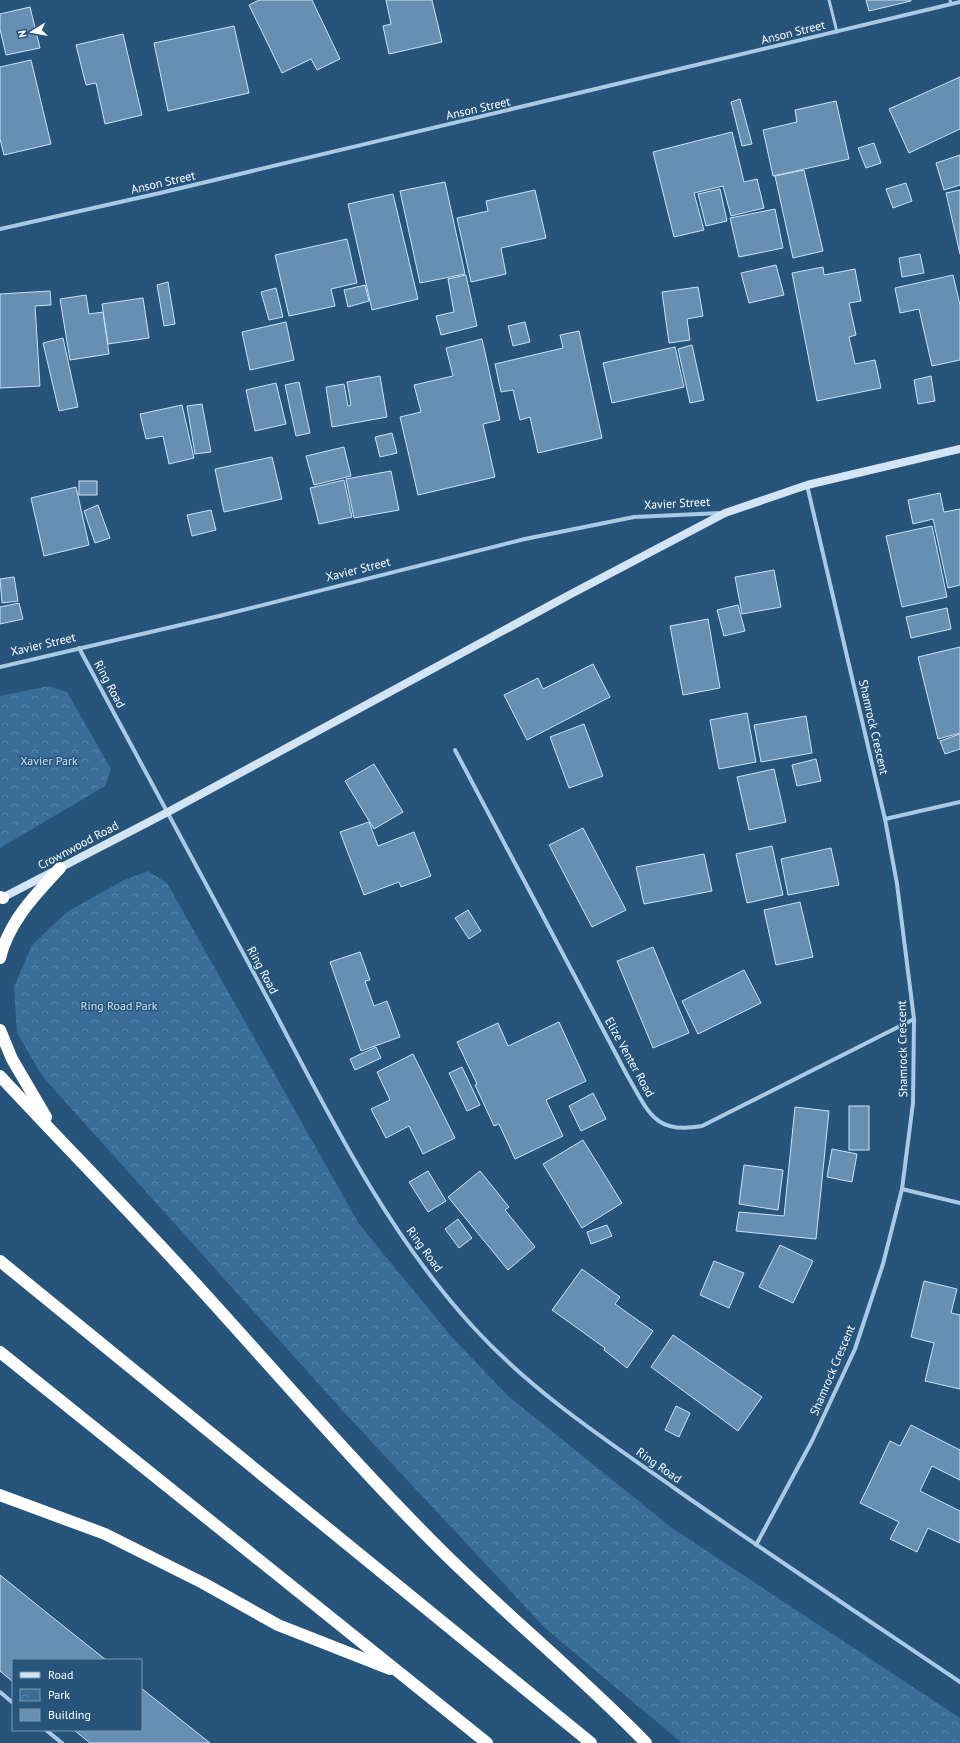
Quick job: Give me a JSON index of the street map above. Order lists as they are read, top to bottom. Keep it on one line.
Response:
{"streets":{"main road":["Xavier Street","Crownwood Road"],"street":["Anson Street","Ring Road","Shamrock Crescent","Elize Venter Road"]},"crossings":[["Xavier Street","Ring Road"],["Xavier Street","Shamrock Crescent"],["Xavier Street","Crownwood Road"],["Ring Road","Shamrock Crescent"],["Ring Road","Crownwood Road"],["Shamrock Crescent","Elize Venter Road"]],"parks":["Xavier Park","Ring Road Park"],"legend":["Road","Park","Building"],"north":"left"}
